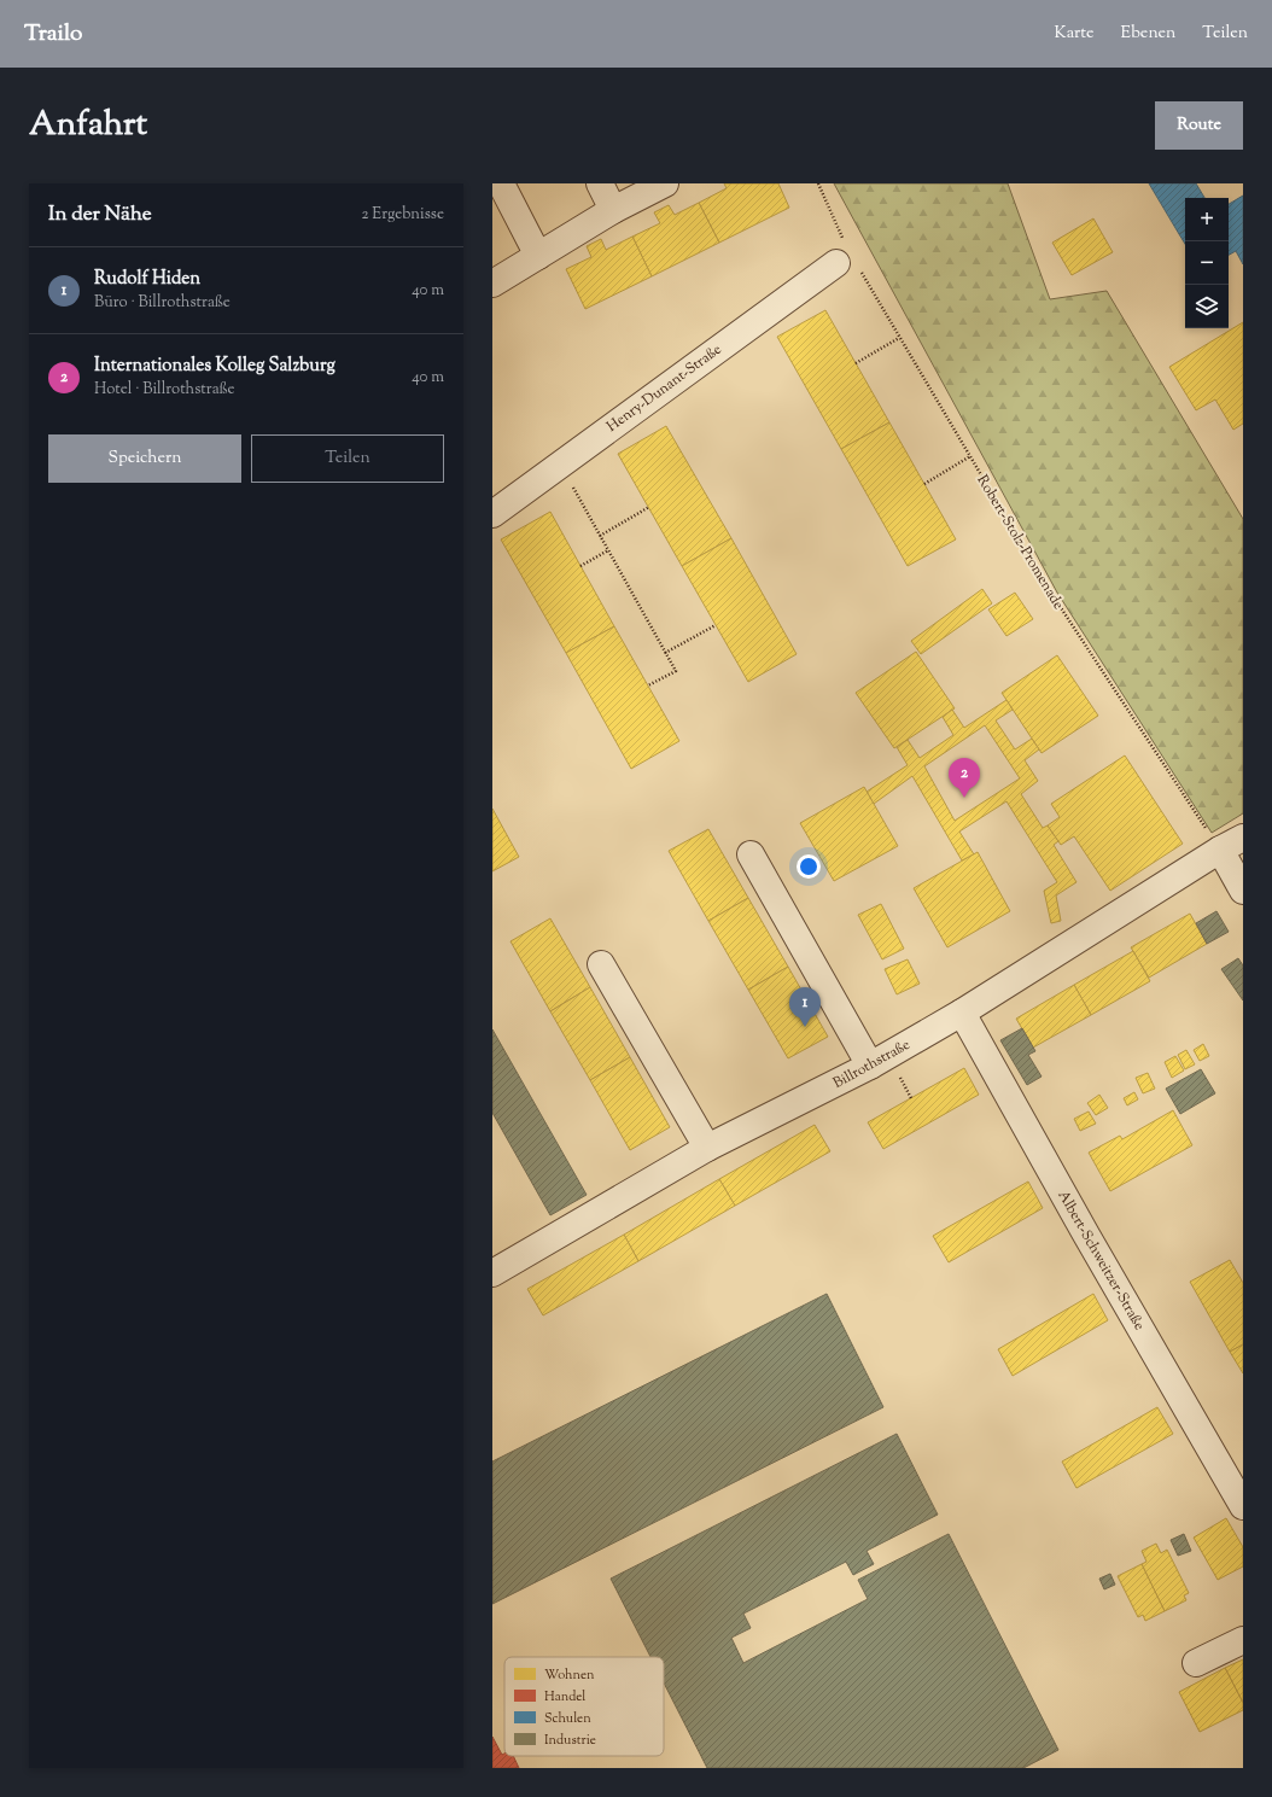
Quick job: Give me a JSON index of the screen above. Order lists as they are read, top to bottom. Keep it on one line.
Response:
{"streets":{"street":["Henry-Dunant-Straße","Billrothstraße","Albert-Schweitzer-Straße"],"path":["Robert-Stolz-Promenade"]},"crossings":[["Henry-Dunant-Straße","Robert-Stolz-Promenade"],["Robert-Stolz-Promenade","Billrothstraße"],["Billrothstraße","Albert-Schweitzer-Straße"]],"legend":["Wohnen","Handel","Schulen","Industrie"],"page":{"header":"Trailo","nav":["Karte","Ebenen","Teilen"],"title":"Anfahrt","buttons":["Route",["Speichern","Teilen"]],"heading":["In der Nähe","2 Ergebnisse"],"map_buttons":["+","−"],"list":[{"mark":"1","name":"Rudolf Hiden","note":"Büro · Billrothstraße","value":"40 m"},{"mark":"2","name":"Internationales Kolleg Salzburg","note":"Hotel · Billrothstraße","value":"40 m"}],"pins":["2","1"]}}
